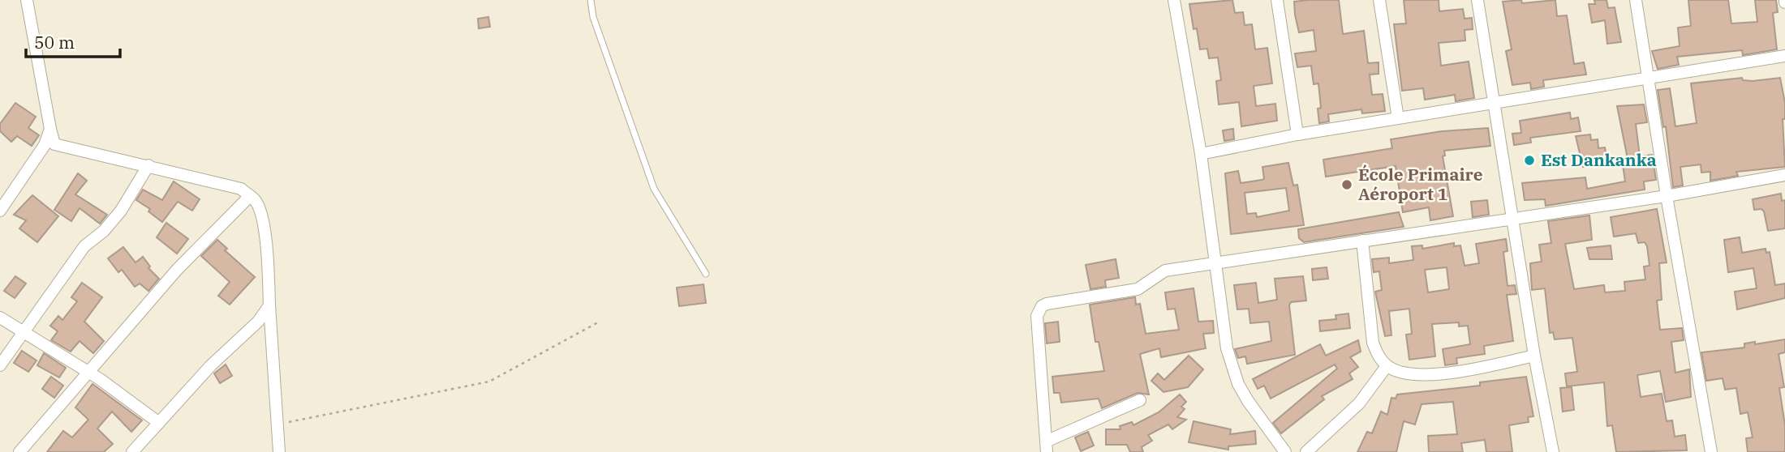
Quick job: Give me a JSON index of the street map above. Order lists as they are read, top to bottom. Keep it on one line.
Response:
{"places":["Est Dankanka","École Primaire Aéroport 1"],"scale_bar":"50 m"}
